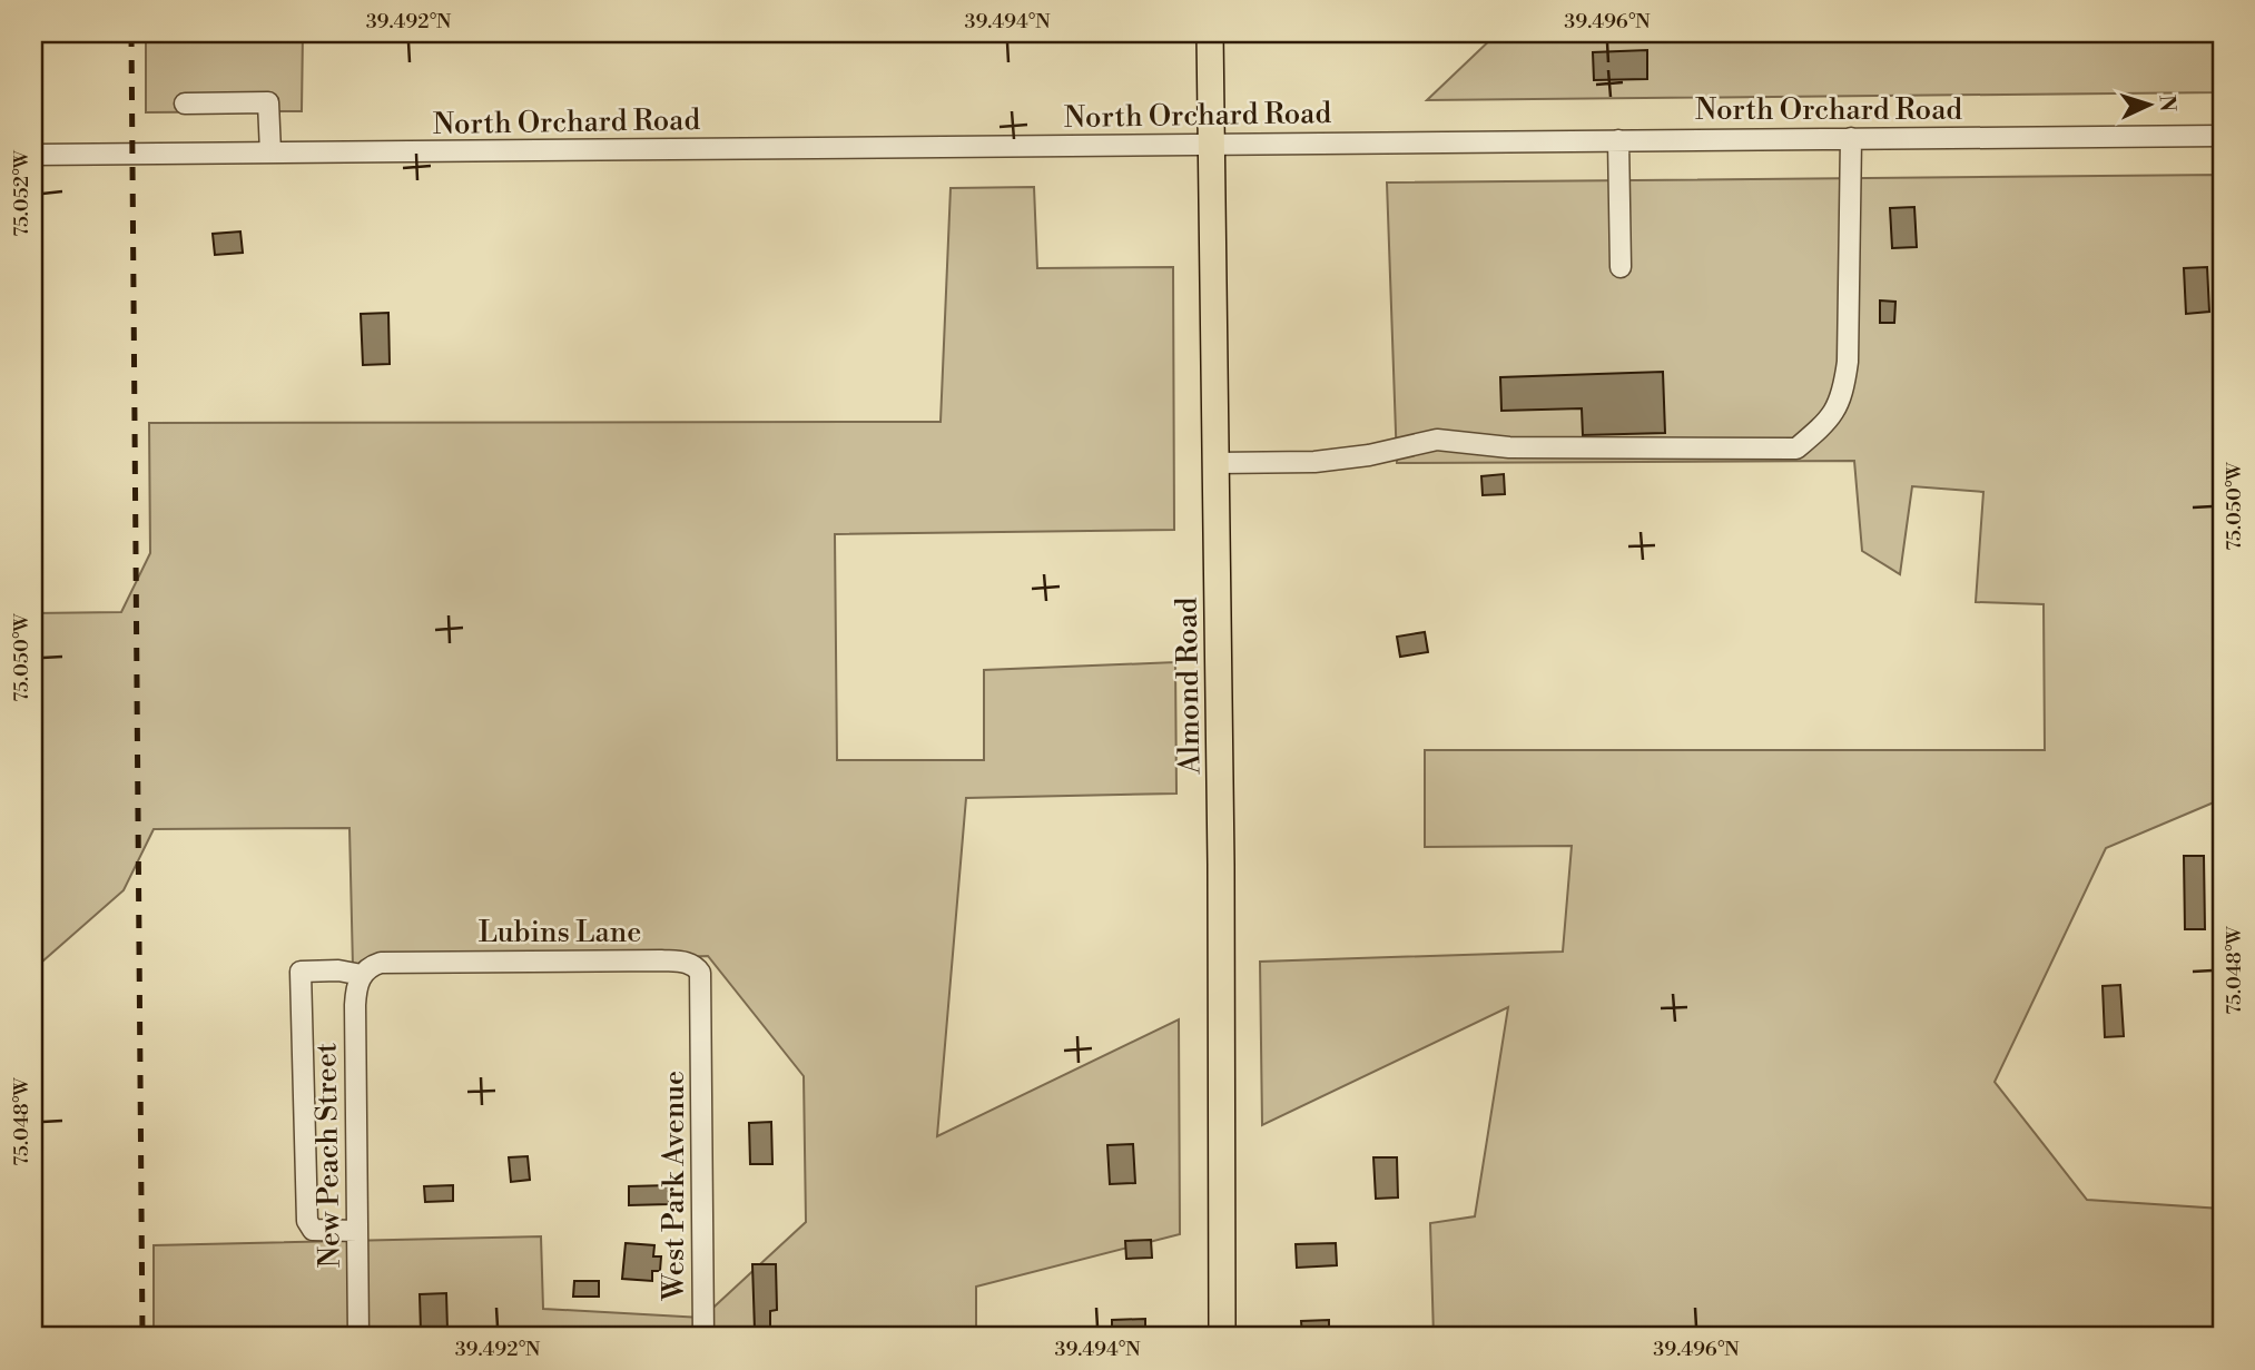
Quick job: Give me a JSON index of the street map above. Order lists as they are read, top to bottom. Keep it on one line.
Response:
{"streets":{"main road":["Almond Road"],"street":["North Orchard Road","Lubins Lane","New Peach Street","West Park Avenue"]},"crossings":[["North Orchard Road","Almond Road"],["Lubins Lane","New Peach Street"],["Lubins Lane","West Park Avenue"]],"north":"right","coordinates":["39.492°N","39.494°N","39.496°N","75.052°W","75.050°W","75.048°W"]}
